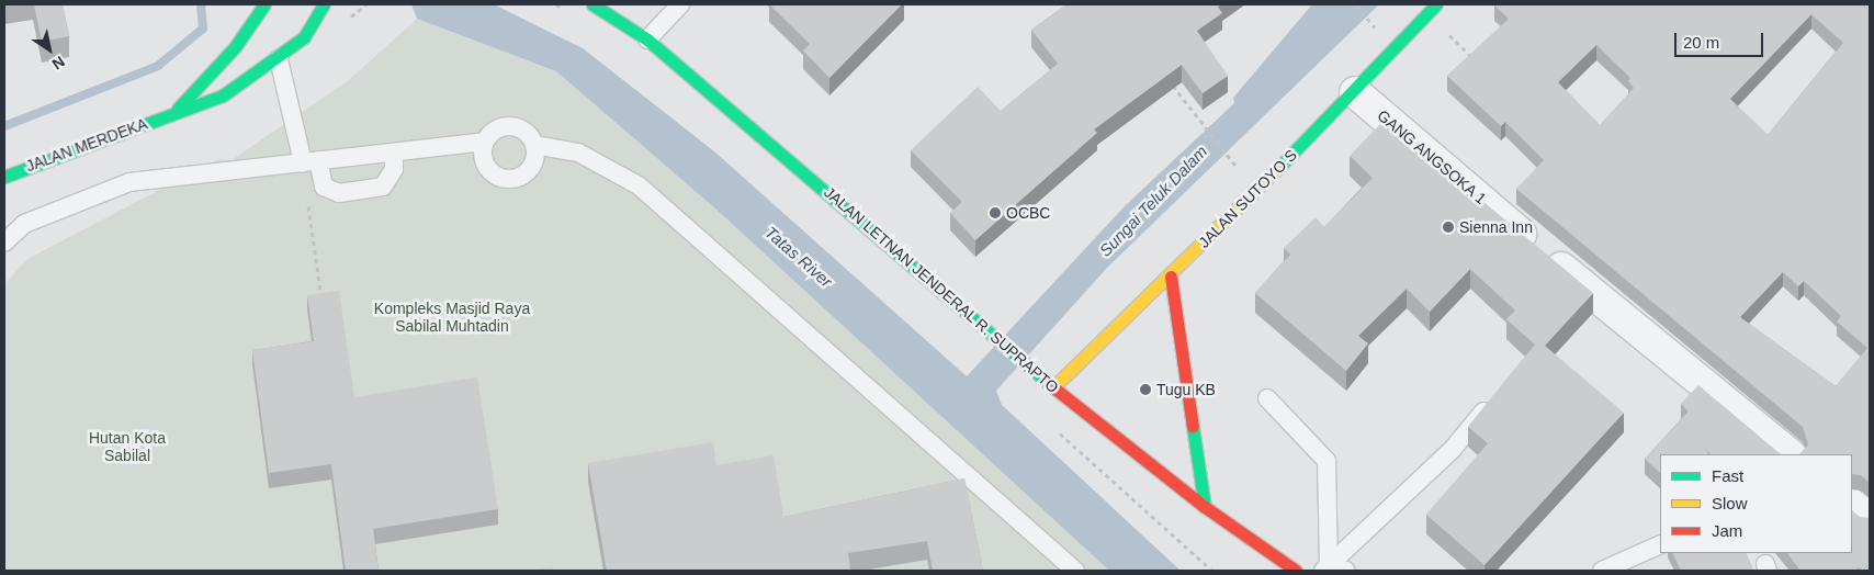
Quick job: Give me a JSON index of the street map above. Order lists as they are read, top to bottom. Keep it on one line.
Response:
{"streets":{"highway":["JALAN MERDEKA","JALAN SUTOYO S","JALAN LETNAN JENDERAL R. SUPRAPTO"],"street":["GANG ANGSOKA 1"]},"crossings":[["GANG ANGSOKA 1","JALAN SUTOYO S"],["JALAN SUTOYO S","JALAN LETNAN JENDERAL R. SUPRAPTO"]],"water":["Sungai Teluk Dalam","Tatas River"],"parks":["Kompleks Masjid Raya Sabilal Muhtadin","Hutan Kota Sabilal"],"places":["OCBC","Sienna Inn","Tugu KB"],"legend":["Fast","Slow","Jam"],"scale_bar":"20 m","north":"bottom right"}
